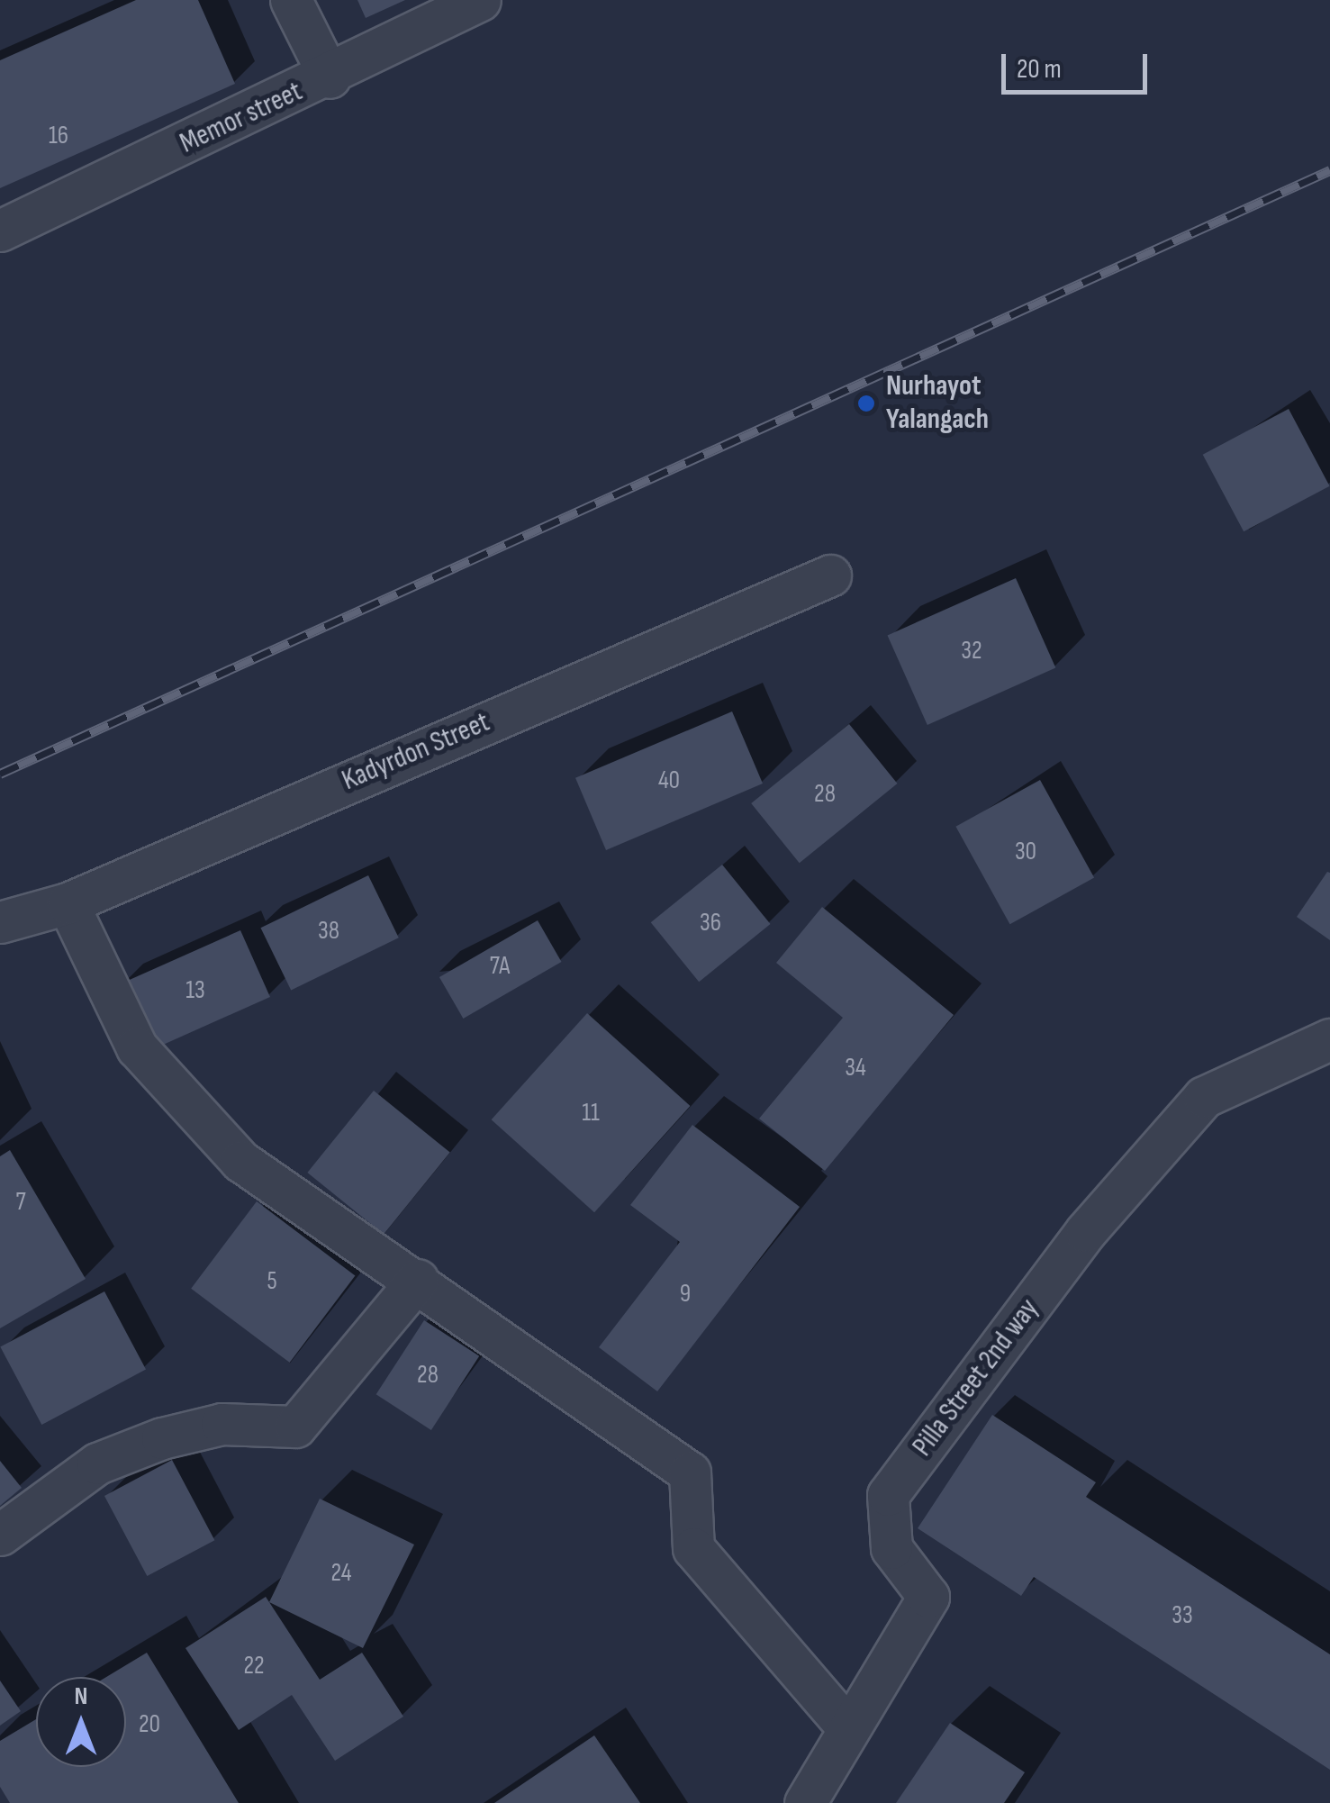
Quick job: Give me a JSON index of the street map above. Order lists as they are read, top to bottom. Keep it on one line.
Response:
{"streets":{"street":["Memor street","Kadyrdon Street","Pilla Street 2nd way"]},"places":["Nurhayot Yalangach"],"house_numbers":["16","32","40","28","30","36","38","7A","13","34","11","7","5","9","28","24","33","22","20"],"scale_bar":"20 m","north":"top"}
